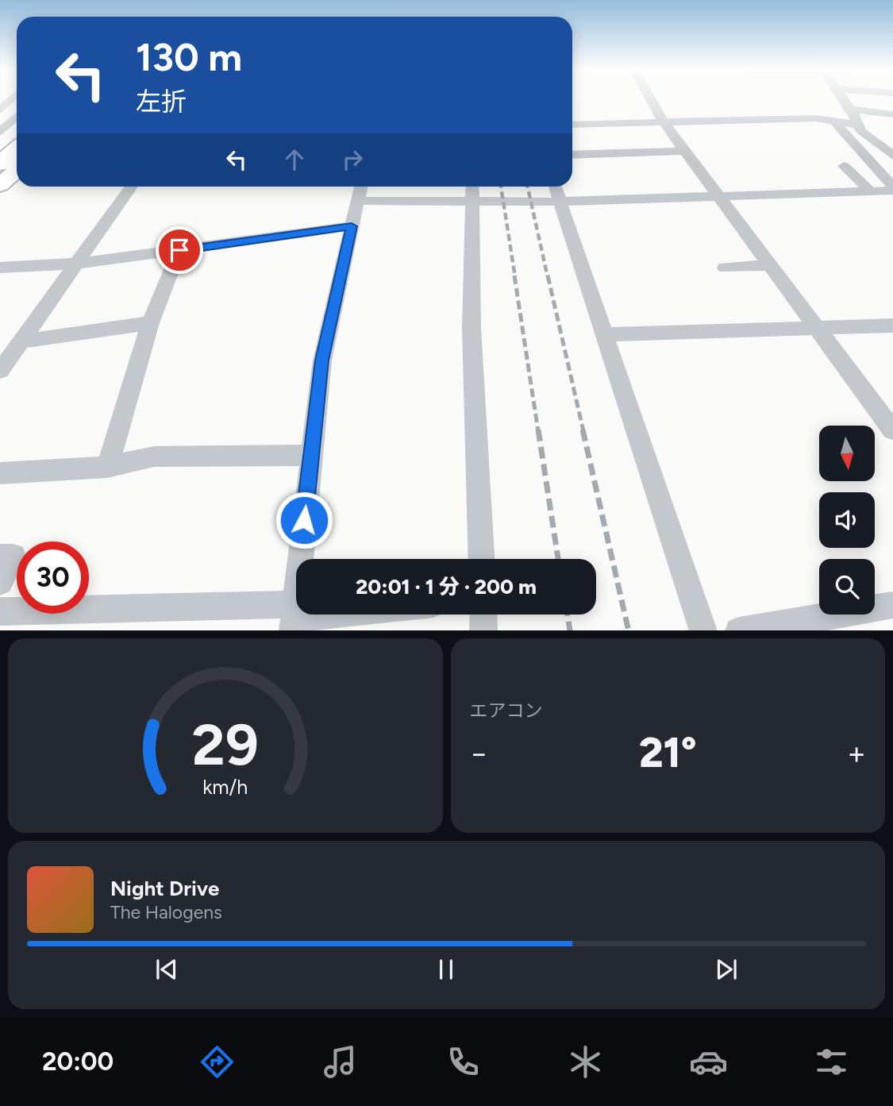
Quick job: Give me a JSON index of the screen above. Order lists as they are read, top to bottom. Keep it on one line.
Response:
{"north":"bottom","page":{"turn":["130 m","左折"],"limit":"30","trip":"20:01 · 1 分 · 200 m","tile":"エアコン","heat":["−","21°","+"],"song":["Night Drive","The Halogens"],"tabs":"20:00","gauge":["29","km/h"]}}
